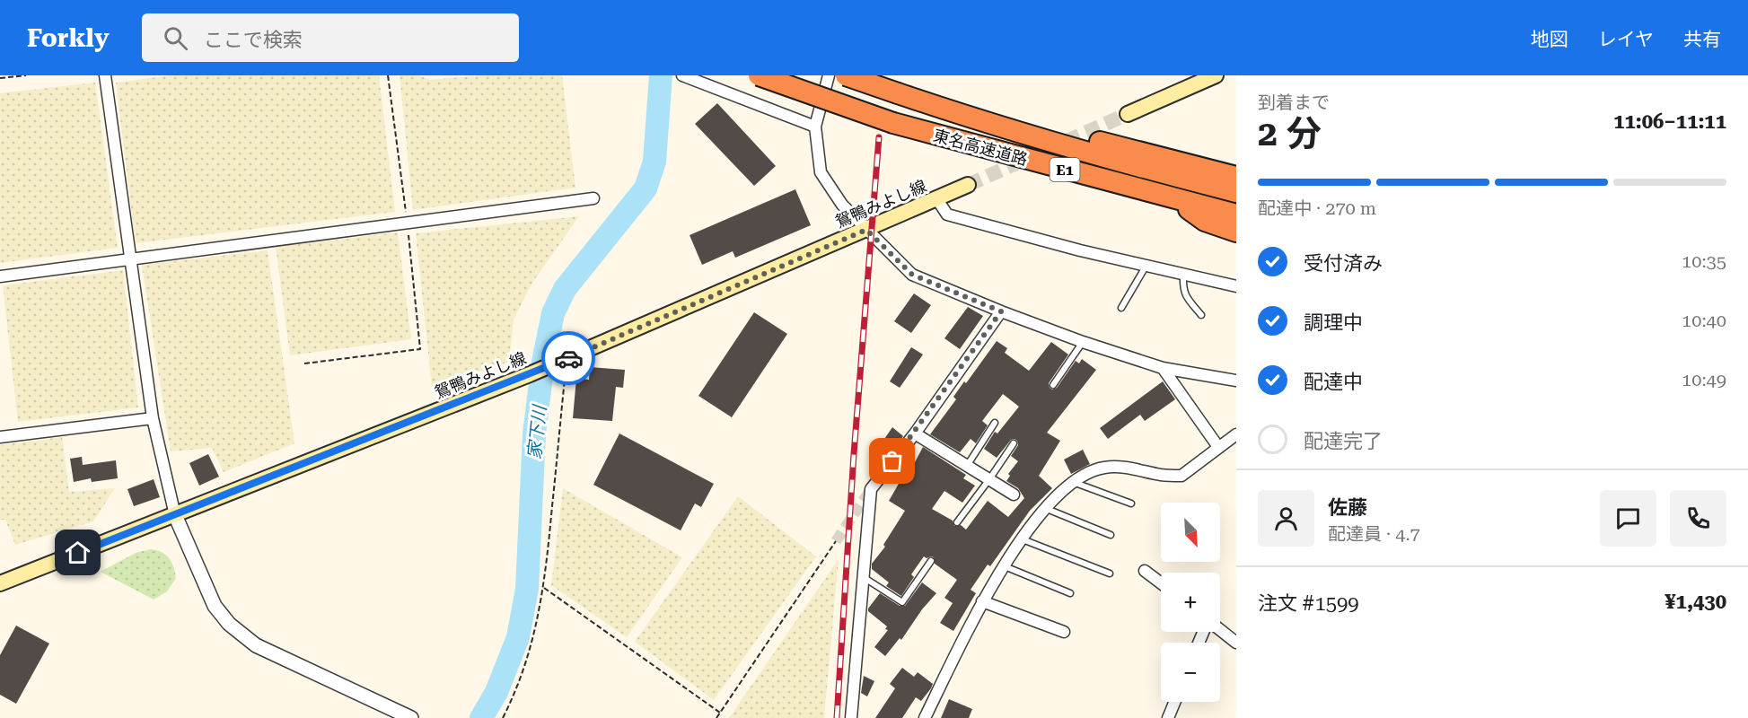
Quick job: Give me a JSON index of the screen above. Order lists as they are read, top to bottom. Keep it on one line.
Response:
{"streets":{"highway":["東名高速道路","E1"],"main road":["鴛鴨みよし線"]},"water":["家下川"],"north":"bottom right","page":{"header":"Forkly","search":"ここで検索","nav":["地図","レイヤ","共有"],"heading":["2 分","到着まで","11:06–11:11"],"panel":["佐藤","配達員 · 4.7","注文 #1599","¥1,430"],"bar":"配達中 · 270 m","list":[["受付済み","10:35"],["調理中","10:40"],["配達中","10:49"],"配達完了"],"map_buttons":["+","−"]}}
